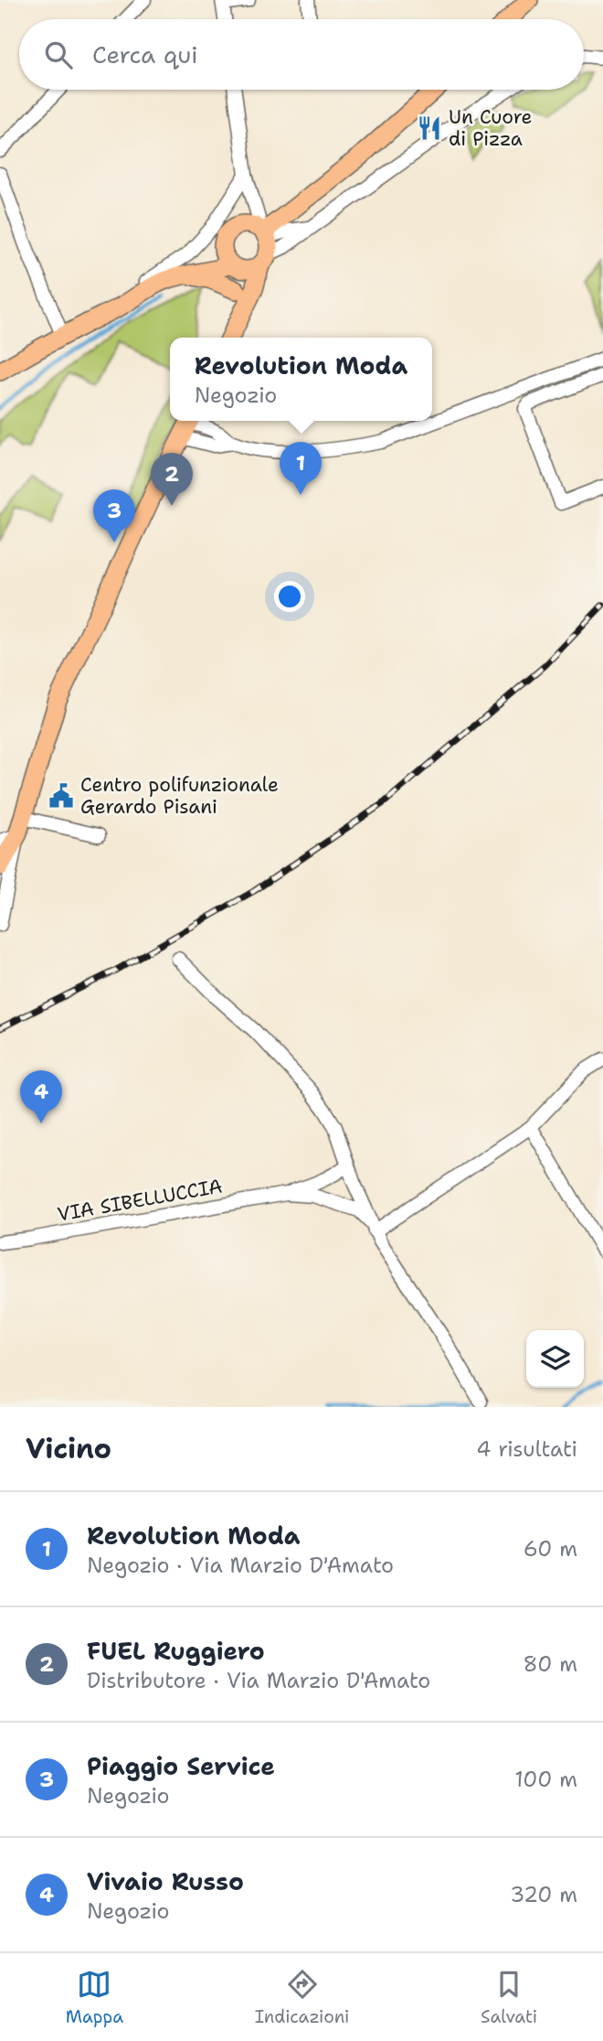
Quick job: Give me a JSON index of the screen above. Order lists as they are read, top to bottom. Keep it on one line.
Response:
{"streets":{"street":["VIA SIBELLUCCIA"]},"places":{"restaurant":["Un Cuore di Pizza"],"public building":["Centro polifunzionale Gerardo Pisani"]},"page":{"search":"Cerca qui","popup":["Revolution Moda","Negozio"],"pins":["1","2","3","4"],"heading":["Vicino","4 risultati"],"list":[{"mark":"1","name":"Revolution Moda","note":"Negozio · Via Marzio D'Amato","value":"60 m"},{"mark":"2","name":"FUEL Ruggiero","note":"Distributore · Via Marzio D'Amato","value":"80 m"},{"mark":"3","name":"Piaggio Service","note":"Negozio","value":"100 m"},{"mark":"4","name":"Vivaio Russo","note":"Negozio","value":"320 m"}],"nav":["Mappa","Indicazioni","Salvati"]}}
